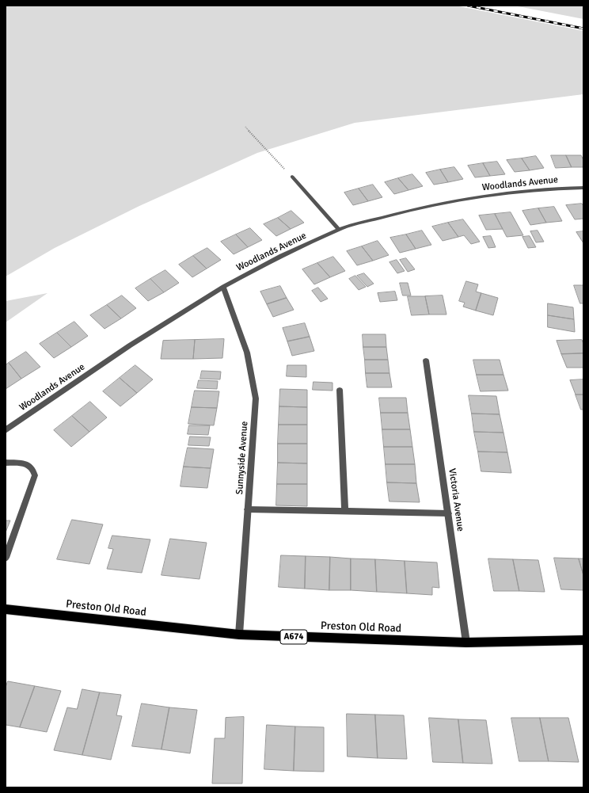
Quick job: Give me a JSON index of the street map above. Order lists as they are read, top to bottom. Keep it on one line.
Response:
{"streets":{"main road":["Preston Old Road","A674"],"street":["Woodlands Avenue","Sunnyside Avenue","Victoria Avenue"]},"crossings":[["Woodlands Avenue","Sunnyside Avenue"],["Sunnyside Avenue","Preston Old Road"],["Victoria Avenue","Preston Old Road"]]}
